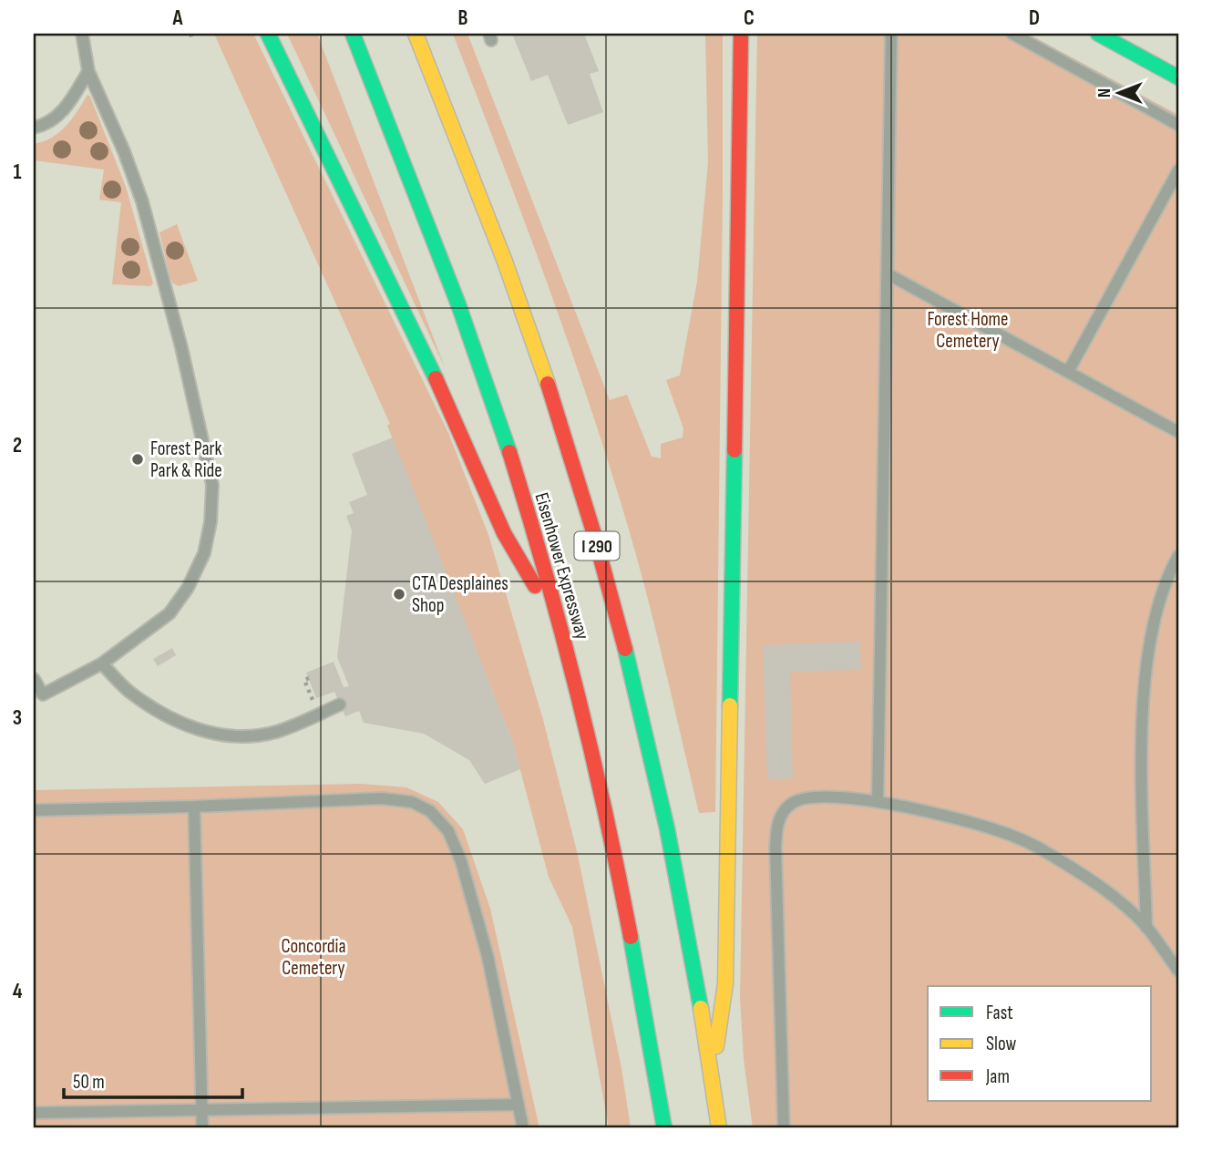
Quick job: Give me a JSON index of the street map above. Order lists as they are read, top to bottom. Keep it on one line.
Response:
{"streets":{"main road":["I 290","Eisenhower Expressway"]},"parks":["Forest Home Cemetery","Concordia Cemetery"],"places":["Forest Park Park & Ride","CTA Desplaines Shop"],"legend":["Fast","Slow","Jam"],"scale_bar":"50 m","north":"left","grid":{"columns":["A","B","C","D"],"rows":["1","2","3","4"]}}
